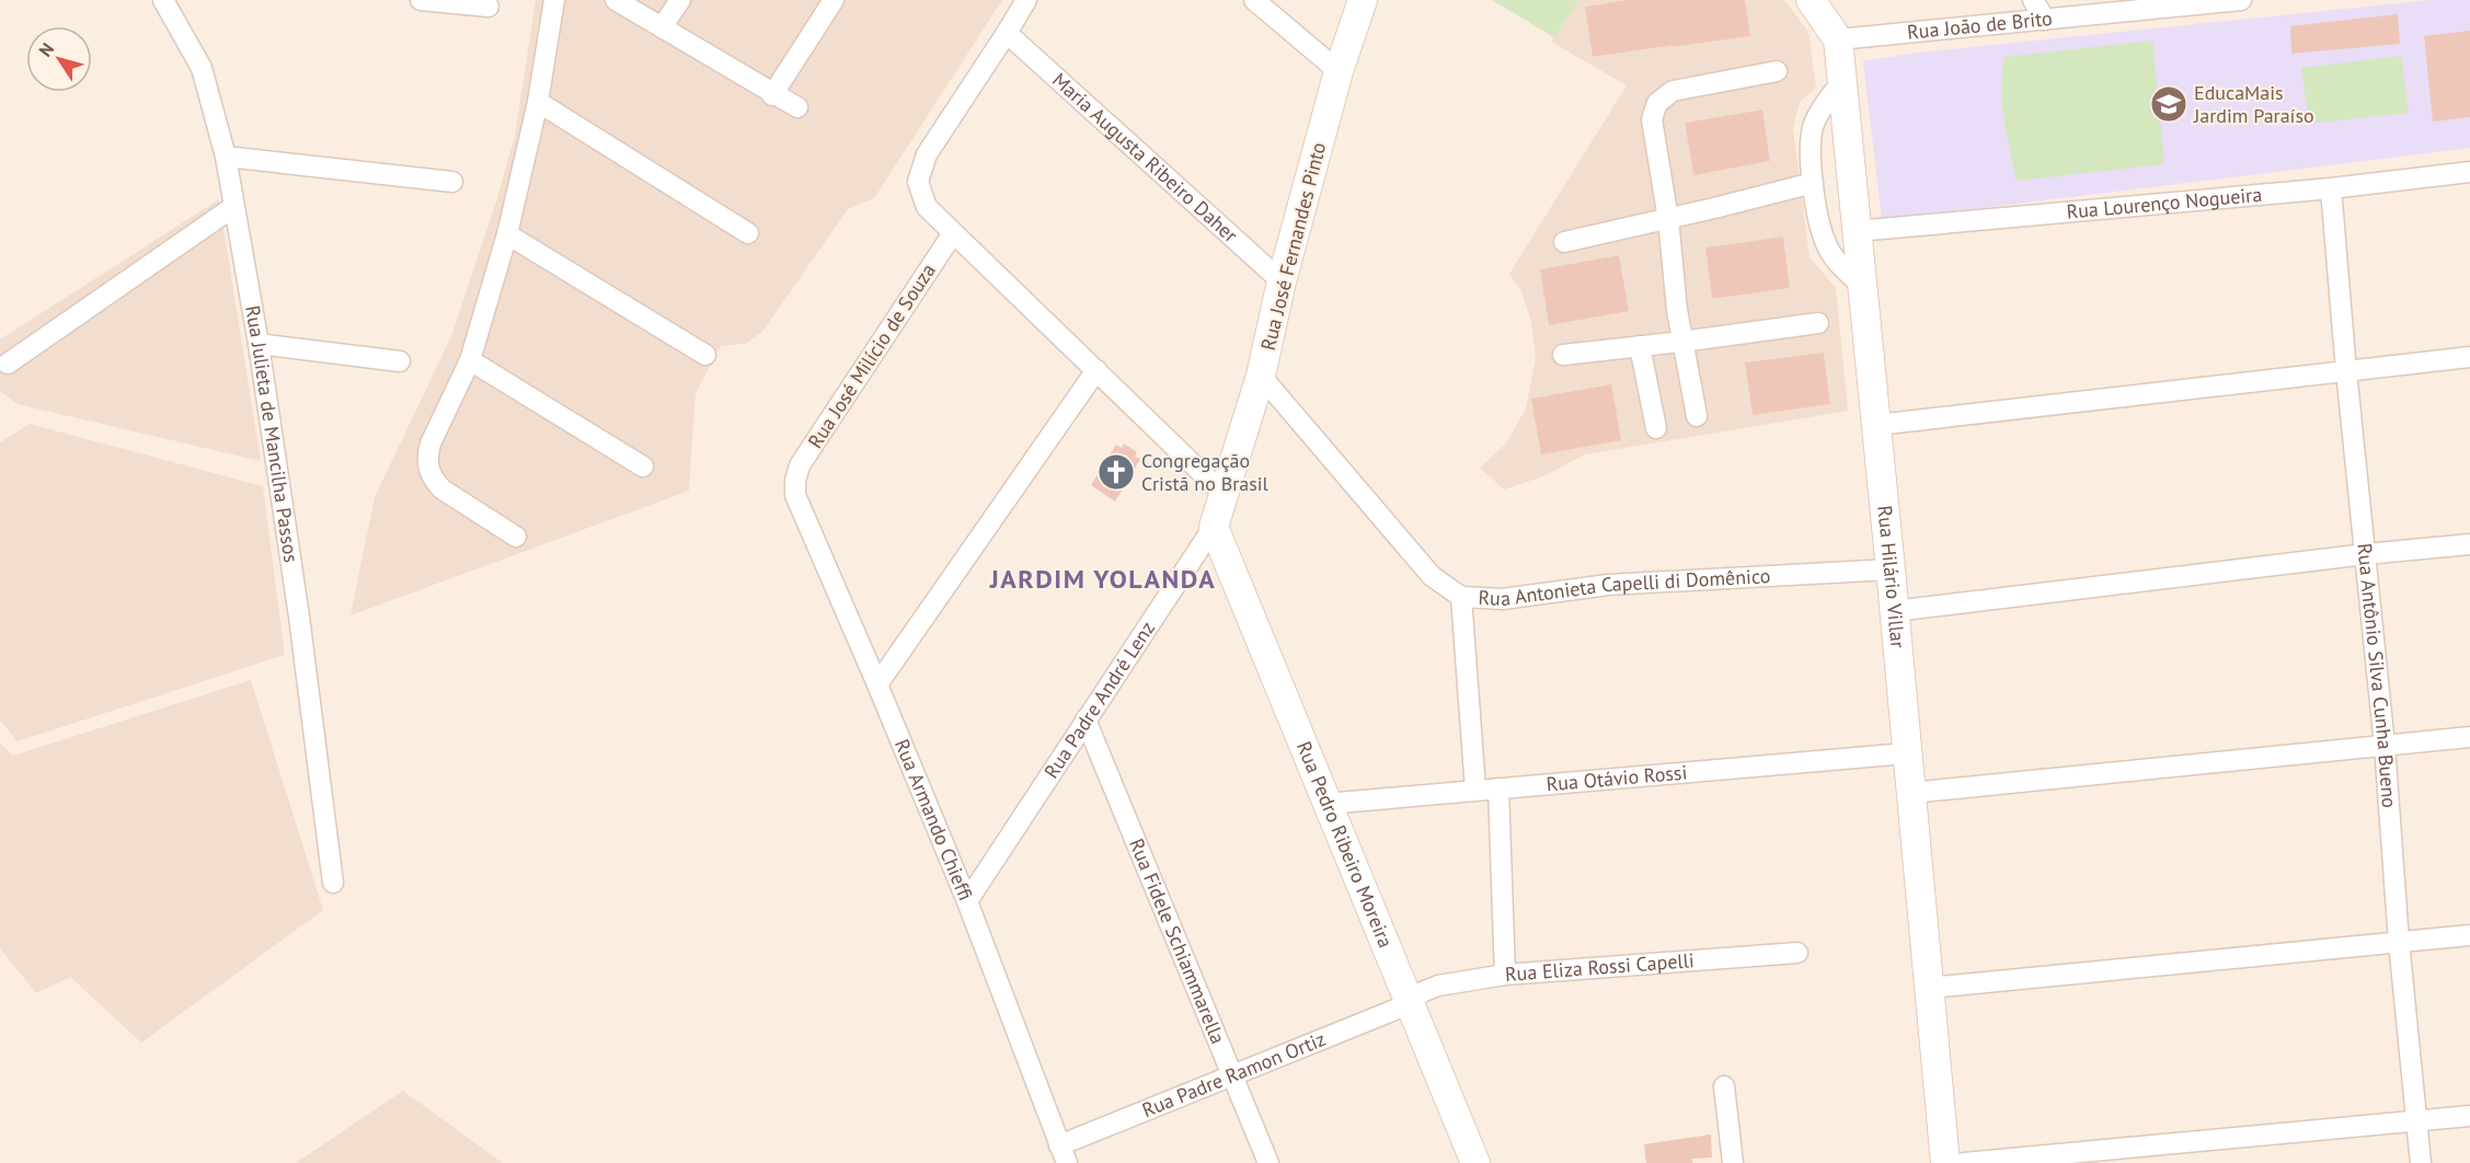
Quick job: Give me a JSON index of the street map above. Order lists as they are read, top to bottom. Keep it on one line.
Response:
{"streets":{"street":["Rua João de Brito","Maria Augusta Ribeiro Daher","Rua Lourenço Nogueira","Rua José Fernandes Pinto","Rua José Milício de Souza","Rua Julieta de Mancilha Passos","Rua Hilário Villar","Rua Antonieta Capelli di Domênico","Rua Antônio Silva Cunha Bueno","Rua Padre André Lenz","Rua Otávio Rossi","Rua Armando Chieffi","Rua Pedro Ribeiro Moreira","Rua Fidele Schiammarella","Rua Eliza Rossi Capelli","Rua Padre Ramon Ortiz"]},"crossings":[["Rua João de Brito","Rua Hilário Villar"],["Maria Augusta Ribeiro Daher","Rua José Fernandes Pinto"],["Rua Lourenço Nogueira","Rua Hilário Villar"],["Rua Lourenço Nogueira","Rua Antônio Silva Cunha Bueno"],["Rua José Fernandes Pinto","Rua Antonieta Capelli di Domênico"],["Rua José Fernandes Pinto","Rua Padre André Lenz"],["Rua José Milício de Souza","Rua Armando Chieffi"],["Rua Hilário Villar","Rua Antonieta Capelli di Domênico"],["Rua Hilário Villar","Rua Otávio Rossi"],["Rua Padre André Lenz","Rua Armando Chieffi"],["Rua Padre André Lenz","Rua Pedro Ribeiro Moreira"],["Rua Padre André Lenz","Rua Fidele Schiammarella"],["Rua Otávio Rossi","Rua Pedro Ribeiro Moreira"],["Rua Armando Chieffi","Rua Padre Ramon Ortiz"],["Rua Pedro Ribeiro Moreira","Rua Eliza Rossi Capelli"],["Rua Pedro Ribeiro Moreira","Rua Padre Ramon Ortiz"],["Rua Fidele Schiammarella","Rua Padre Ramon Ortiz"],["Rua Eliza Rossi Capelli","Rua Padre Ramon Ortiz"]],"districts":["JARDIM YOLANDA"],"places":{"school or university":["EducaMais Jardim Paraíso"],"church":["Congregação Cristã no Brasil"]},"north":"top left"}
